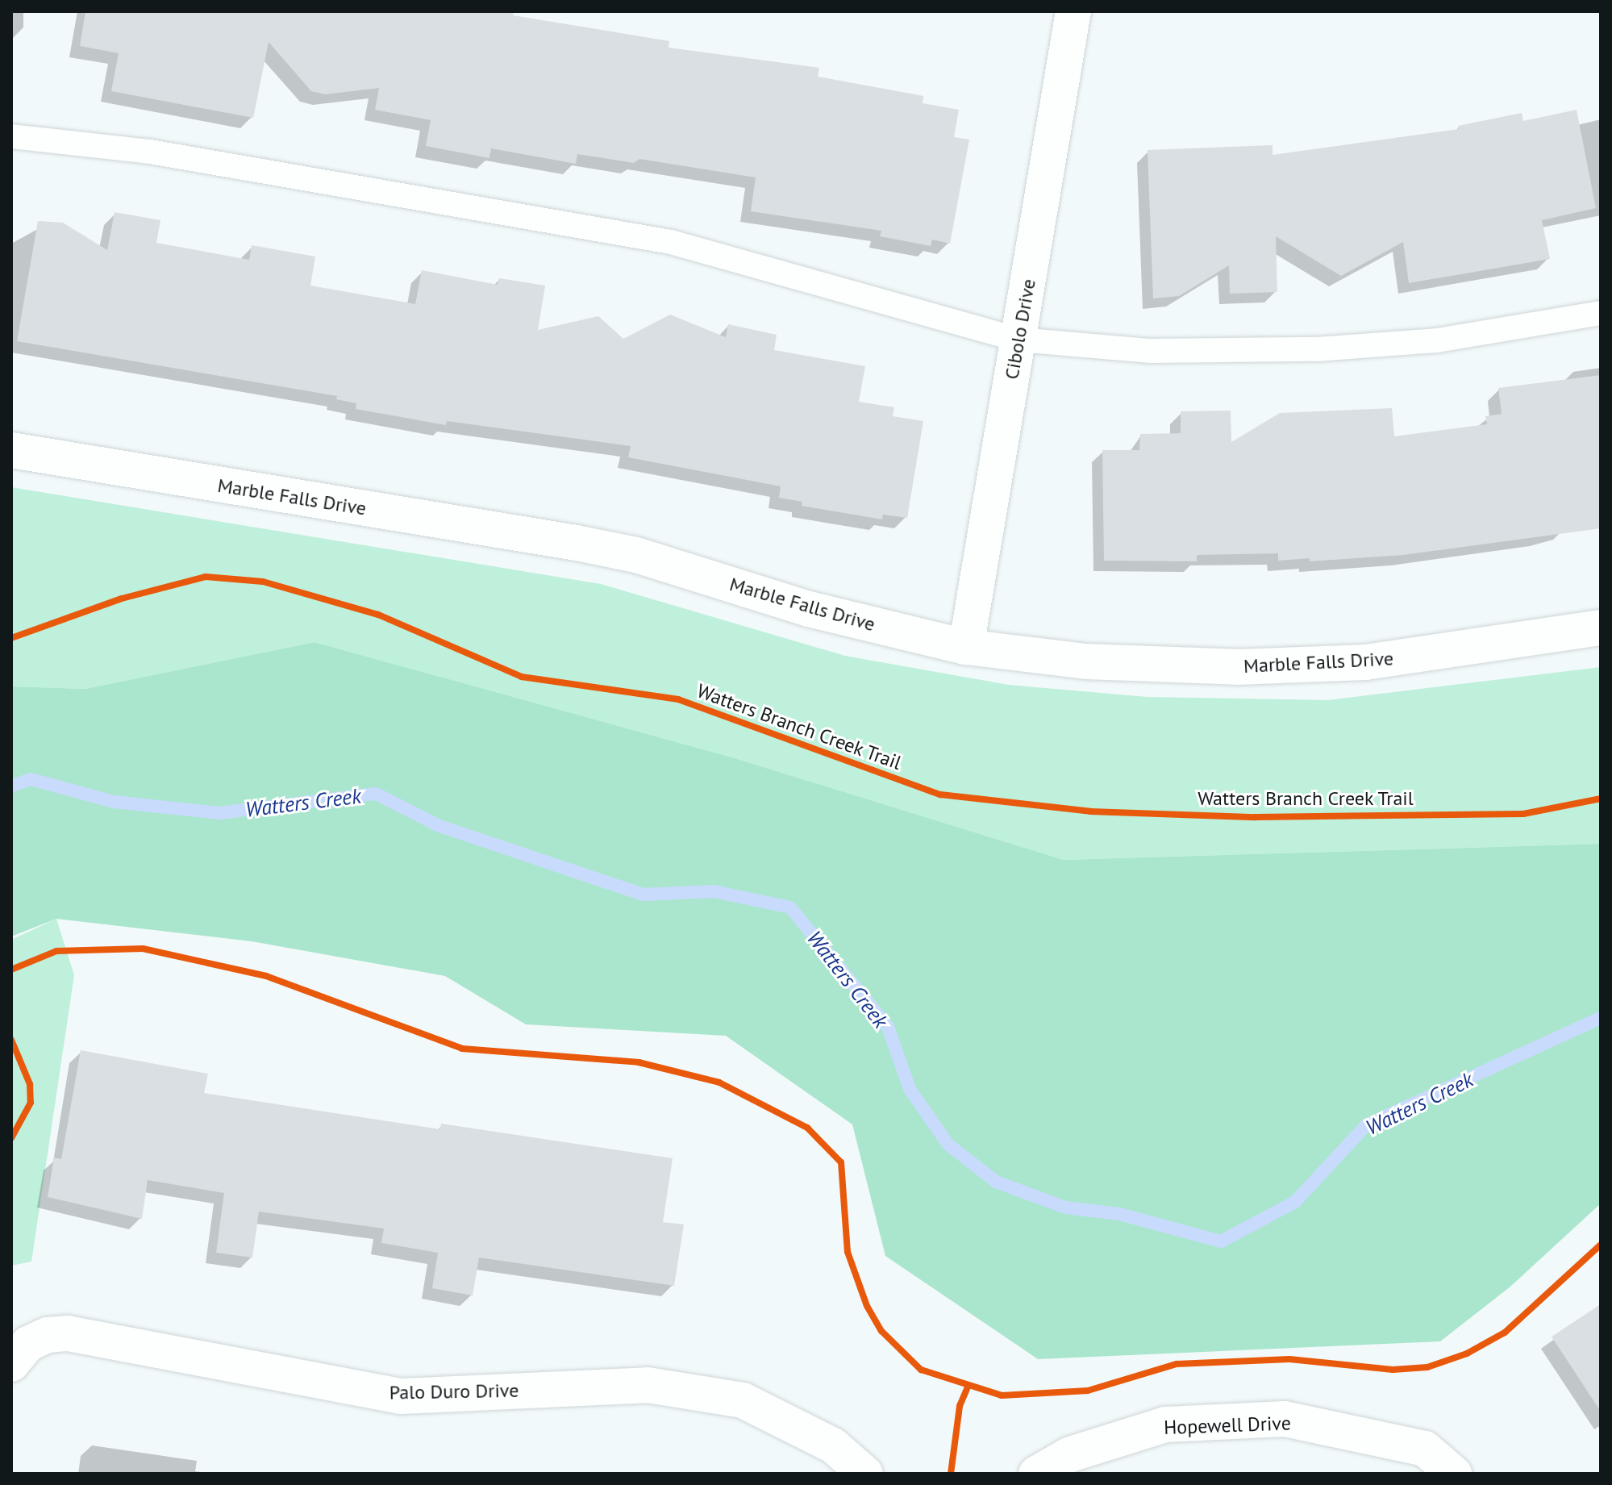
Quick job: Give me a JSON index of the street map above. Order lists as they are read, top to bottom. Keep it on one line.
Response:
{"streets":{"street":["Cibolo Drive","Marble Falls Drive","Palo Duro Drive","Hopewell Drive"],"cycle path":["Watters Branch Creek Trail"]},"crossings":[["Cibolo Drive","Marble Falls Drive"]],"water":["Watters Creek"]}
